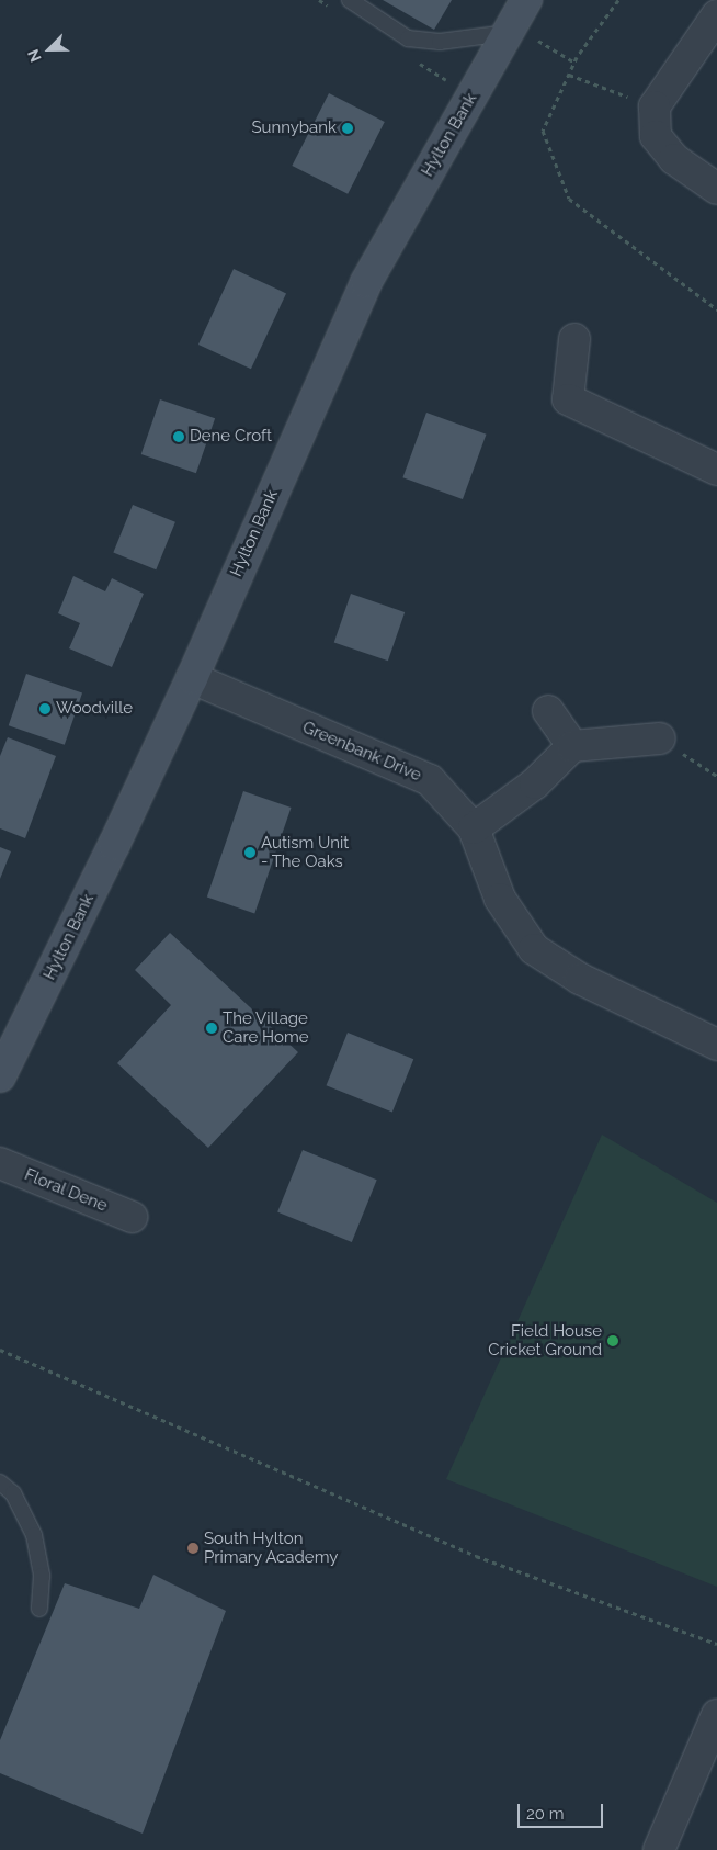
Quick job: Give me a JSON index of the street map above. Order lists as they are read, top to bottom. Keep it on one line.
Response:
{"streets":{"street":["Hylton Bank","Greenbank Drive","Floral Dene"]},"crossings":[["Hylton Bank","Greenbank Drive"]],"places":["Sunnybank","Dene Croft","Woodville","Autism Unit - The Oaks","The Village Care Home","Field House Cricket Ground","South Hylton Primary Academy"],"scale_bar":"20 m","north":"bottom left"}
